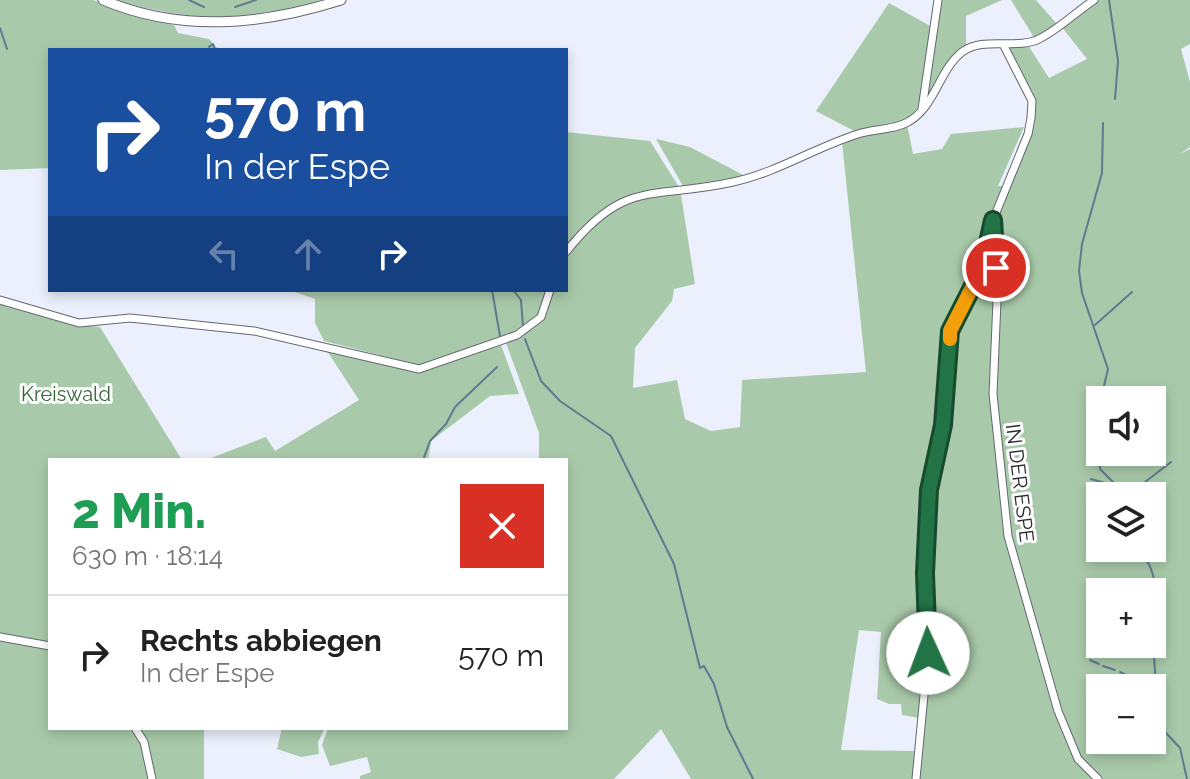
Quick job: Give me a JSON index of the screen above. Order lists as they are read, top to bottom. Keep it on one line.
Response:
{"streets":{"street":["IN DER ESPE"]},"parks":["Kreiswald"],"page":{"turn":["570 m","In der Espe"],"map_buttons":["+","−"],"heading":["2 Min.","630 m · 18:14"],"list":[{"name":"Rechts abbiegen","note":"In der Espe","value":"570 m"}]}}
